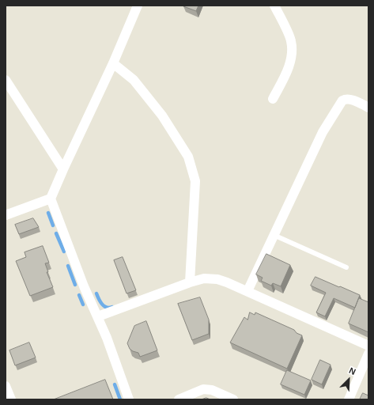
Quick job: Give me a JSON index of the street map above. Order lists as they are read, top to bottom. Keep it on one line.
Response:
{"north":"top right"}
